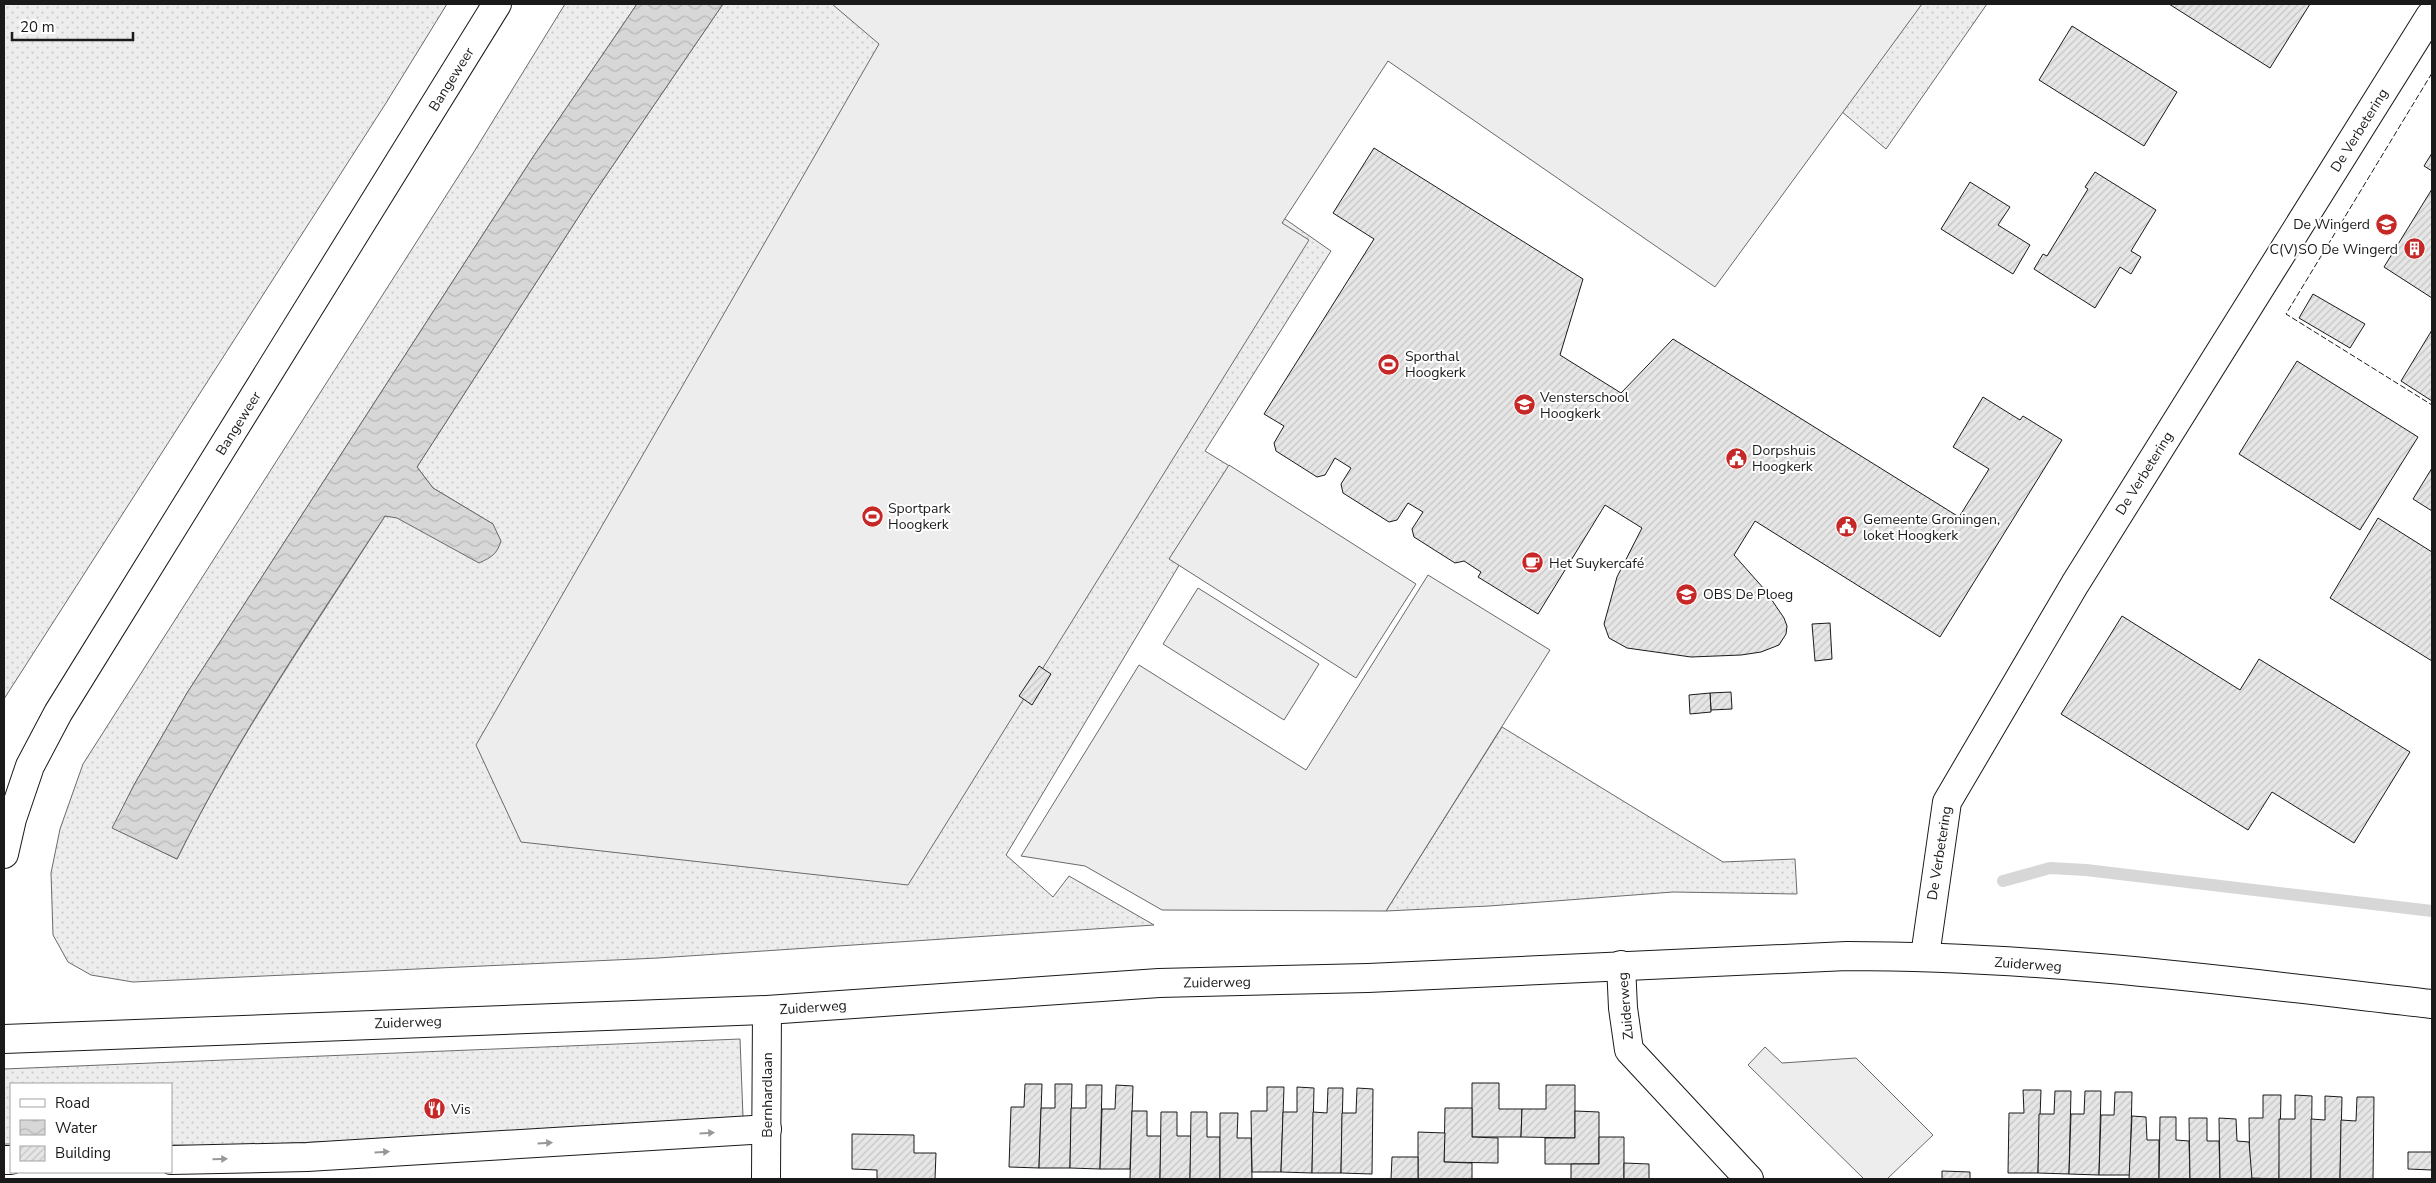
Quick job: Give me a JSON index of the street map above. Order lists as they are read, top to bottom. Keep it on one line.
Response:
{"streets":{"street":["Bangeweer","De Verbetering","Zuiderweg","Bernhardlaan"]},"crossings":[["De Verbetering","Zuiderweg"],["Zuiderweg","Bernhardlaan"]],"places":{"school or university":["De Wingerd","Vensterschool Hoogkerk","OBS De Ploeg"],"building":["C(V)SO De Wingerd"],"sports":["Sporthal Hoogkerk","Sportpark Hoogkerk"],"public building":["Dorpshuis Hoogkerk","Gemeente Groningen, loket Hoogkerk"],"cafe":["Het Suykercafé"],"restaurant":["Vis"]},"legend":["Road","Water","Building"],"scale_bar":"20 m"}
